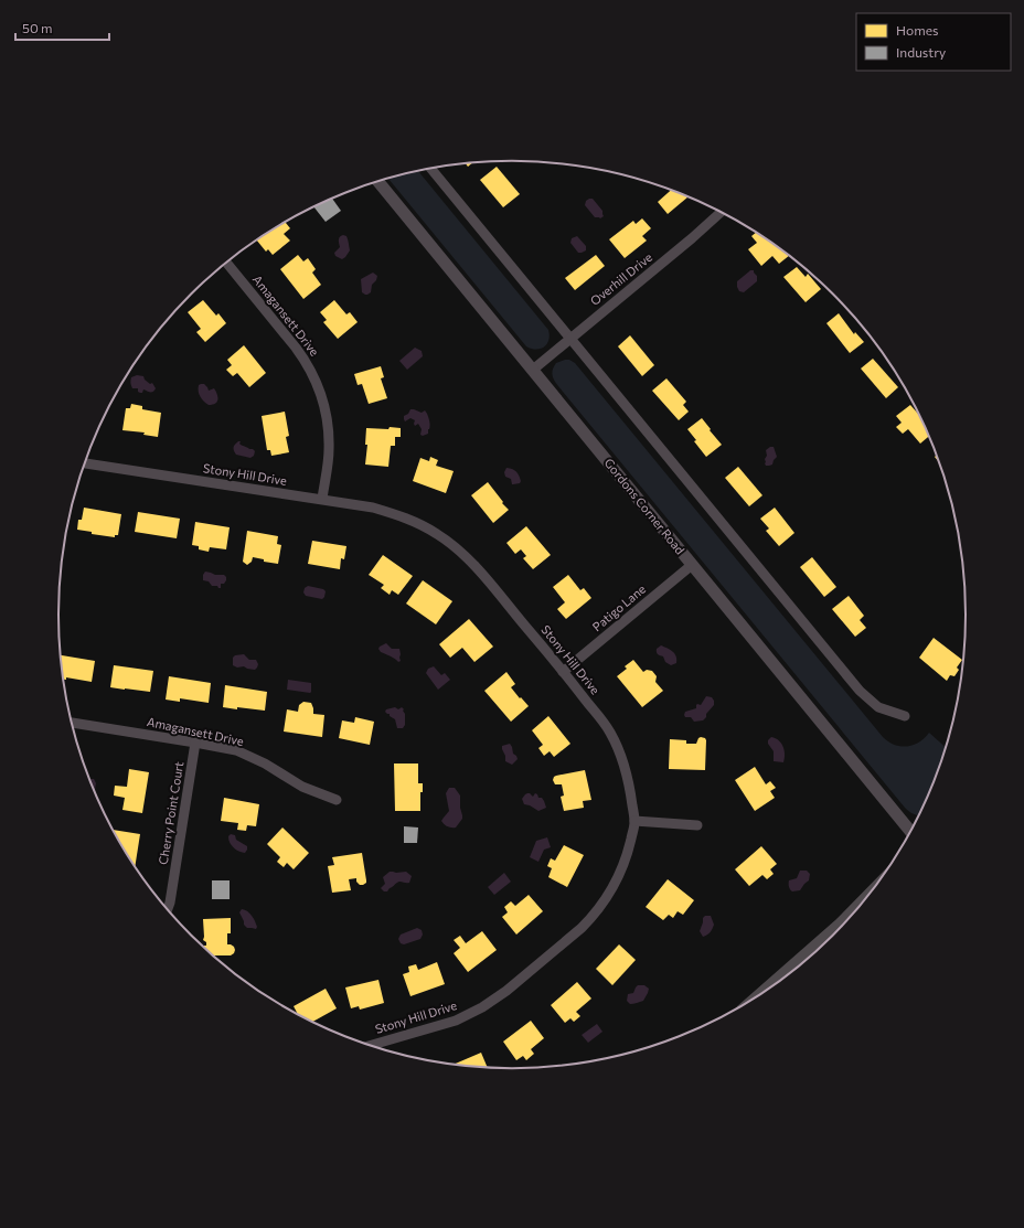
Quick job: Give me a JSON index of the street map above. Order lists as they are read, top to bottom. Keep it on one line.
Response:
{"streets":{"street":["Overhill Drive","Amagansett Drive","Stony Hill Drive","Gordons Corner Road","Patigo Lane","Cherry Point Court"]},"crossings":[["Overhill Drive","Gordons Corner Road"],["Amagansett Drive","Stony Hill Drive"],["Amagansett Drive","Cherry Point Court"],["Stony Hill Drive","Patigo Lane"],["Gordons Corner Road","Patigo Lane"]],"legend":["Homes","Industry"],"scale_bar":"50 m"}
